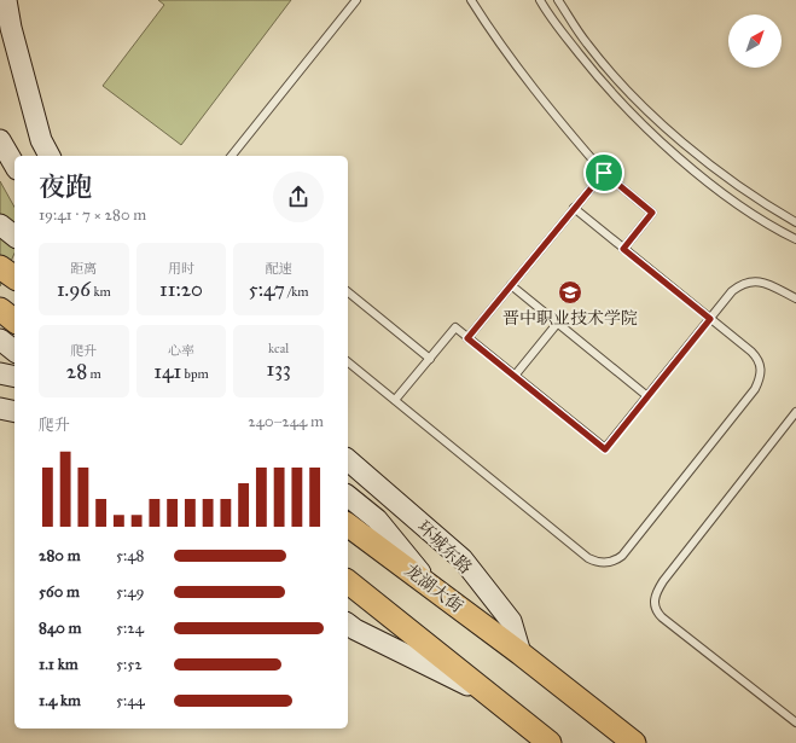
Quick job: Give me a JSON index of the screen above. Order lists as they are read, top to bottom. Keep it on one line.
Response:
{"streets":{"main road":["环城东路","龙湖大街"]},"crossings":[["环城东路","龙湖大街"]],"places":{"school or university":["晋中职业技术学院"]},"north":"top right","page":{"heading":["夜跑","19:41 · 7 × 280 m"],"stats":[["距离","1.96 km"],["用时","11:20"],["配速","5:47 /km"],["爬升","28 m"],["心率","141 bpm"],["kcal","133"]],"chart":["爬升","240–244 m"],"list":[{"name":"280 m","note":"5:48"},{"name":"560 m","note":"5:49"},{"name":"840 m","note":"5:24"},{"name":"1.1 km","note":"5:52"},{"name":"1.4 km","note":"5:44"}]}}
